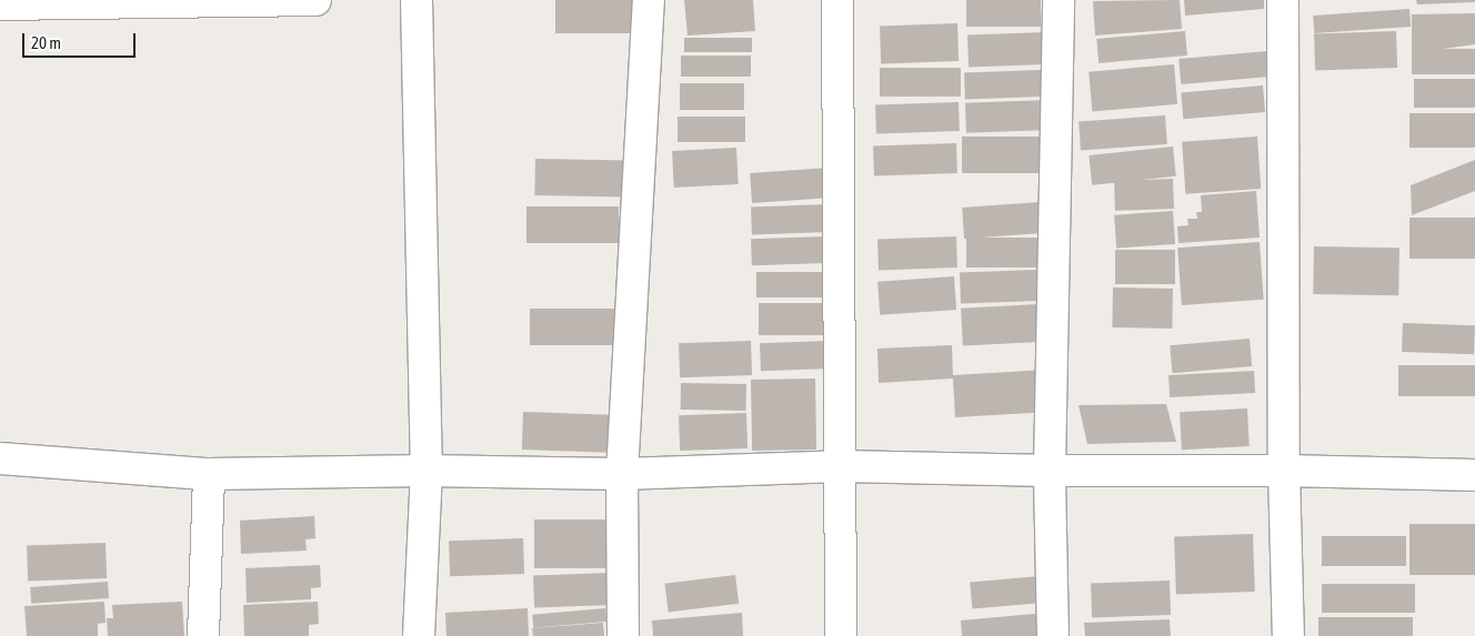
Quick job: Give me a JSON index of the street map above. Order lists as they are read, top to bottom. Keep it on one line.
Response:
{"scale_bar":"20 m"}
